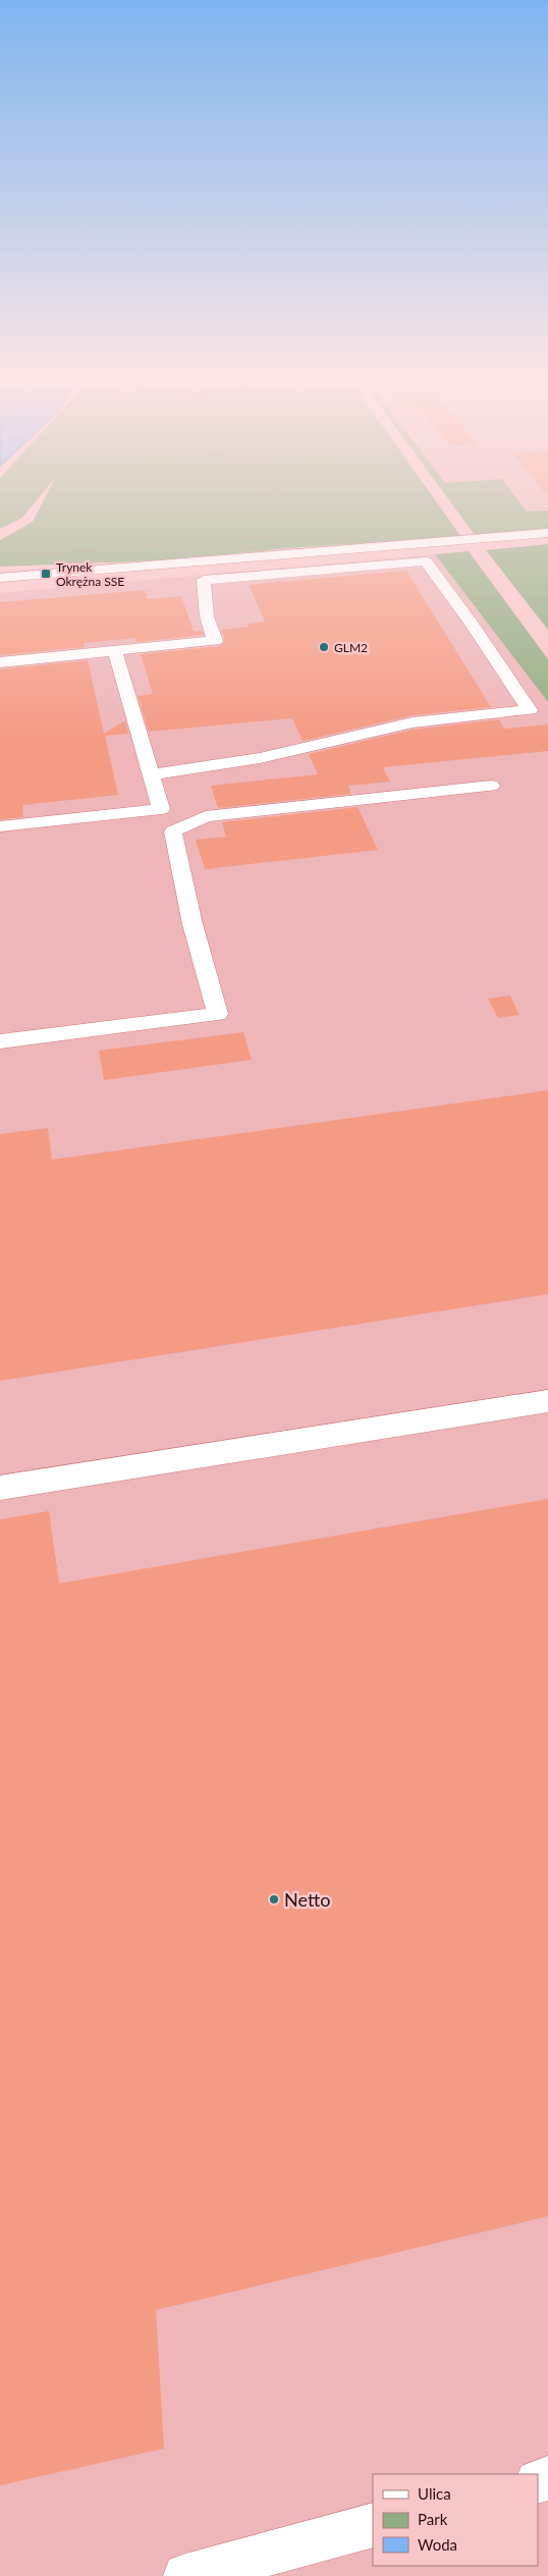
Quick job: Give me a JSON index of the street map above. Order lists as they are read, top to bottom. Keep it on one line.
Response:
{"places":{"transit":["Trynek Okrężna SSE"],"other":["GLM2","Netto"]},"legend":["Ulica","Park","Woda"]}
